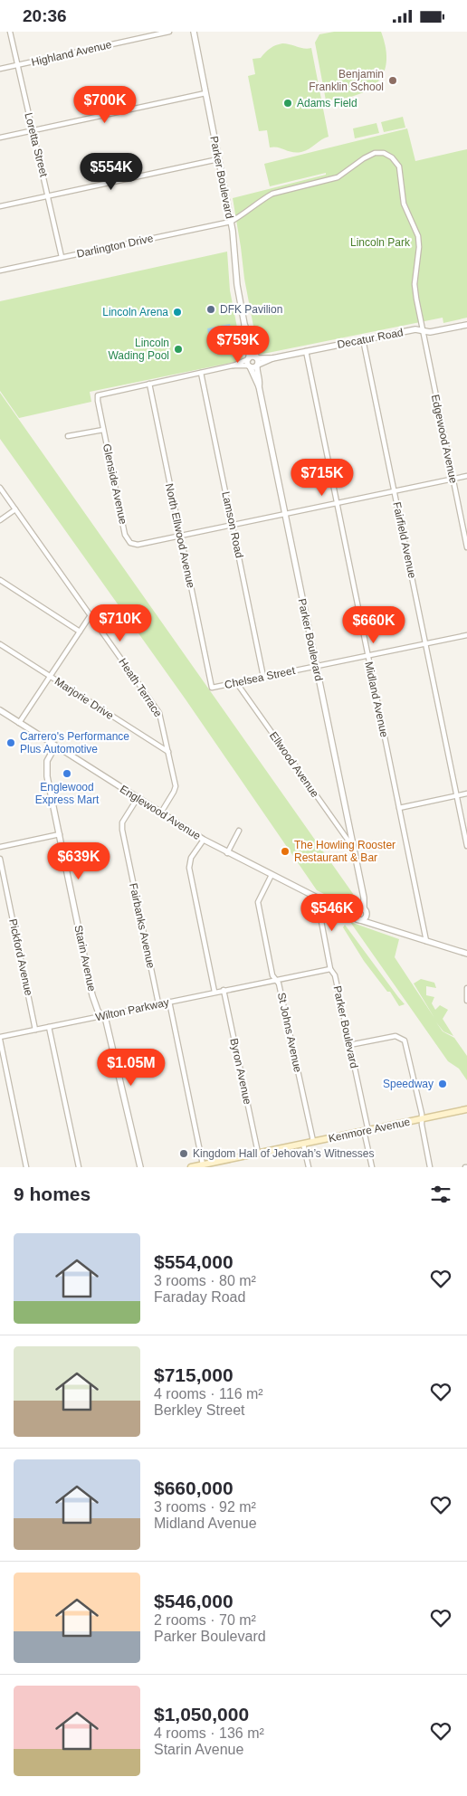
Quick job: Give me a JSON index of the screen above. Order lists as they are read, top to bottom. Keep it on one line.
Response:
{"streets":{"main road":["Kenmore Avenue"],"street":["Highland Avenue","Loretta Street","Parker Boulevard","Darlington Drive","Decatur Road","Edgewood Avenue","Glenside Avenue","Lamson Road","North Ellwood Avenue","Fairfield Avenue","Chelsea Street","Heath Terrace","Marjorie Drive","Midland Avenue","Ellwood Avenue","Englewood Avenue","Fairbanks Avenue","Pickford Avenue","Starin Avenue","Wilton Parkway","St Johns Avenue","Byron Avenue"]},"crossings":[["Highland Avenue","Loretta Street"],["Loretta Street","Darlington Drive"],["Parker Boulevard","Darlington Drive"],["Parker Boulevard","Decatur Road"],["Parker Boulevard","Edgewood Avenue"],["Parker Boulevard","Chelsea Street"],["Parker Boulevard","Ellwood Avenue"],["Parker Boulevard","Englewood Avenue"],["Parker Boulevard","Kenmore Avenue"],["Darlington Drive","Edgewood Avenue"],["Decatur Road","Edgewood Avenue"],["Decatur Road","Fairfield Avenue"],["Decatur Road","Midland Avenue"],["Glenside Avenue","North Ellwood Avenue"],["Lamson Road","Chelsea Street"],["North Ellwood Avenue","Chelsea Street"],["Fairfield Avenue","Chelsea Street"],["Chelsea Street","Midland Avenue"],["Chelsea Street","Ellwood Avenue"],["Heath Terrace","Marjorie Drive"],["Heath Terrace","Englewood Avenue"],["Midland Avenue","Englewood Avenue"],["Englewood Avenue","Fairbanks Avenue"],["Englewood Avenue","Starin Avenue"],["Englewood Avenue","St Johns Avenue"],["Fairbanks Avenue","Wilton Parkway"],["Pickford Avenue","Wilton Parkway"],["Starin Avenue","Wilton Parkway"],["Wilton Parkway","Byron Avenue"],["St Johns Avenue","Kenmore Avenue"],["Byron Avenue","Kenmore Avenue"]],"parks":["Lincoln Park"],"places":["Benjamin Franklin School","Adams Field","DFK Pavilion","Lincoln Arena","Lincoln Wading Pool","Carrero's Performance Plus Automotive","Englewood Express Mart","The Howling Rooster Restaurant & Bar","Speedway","Kingdom Hall of Jehovah’s Witnesses"],"page":{"status":"20:36","price":["$700K","$554K","$759K","$715K","$710K","$660K","$639K","$546K","$1.05M"],"heading":"9 homes","list":[{"name":"$554,000","note":"3 rooms · 80 m² · Faraday Road"},{"name":"$715,000","note":"4 rooms · 116 m² · Berkley Street"},{"name":"$660,000","note":"3 rooms · 92 m² · Midland Avenue"},{"name":"$546,000","note":"2 rooms · 70 m² · Parker Boulevard"},{"name":"$1,050,000","note":"4 rooms · 136 m² · Starin Avenue"}]}}
